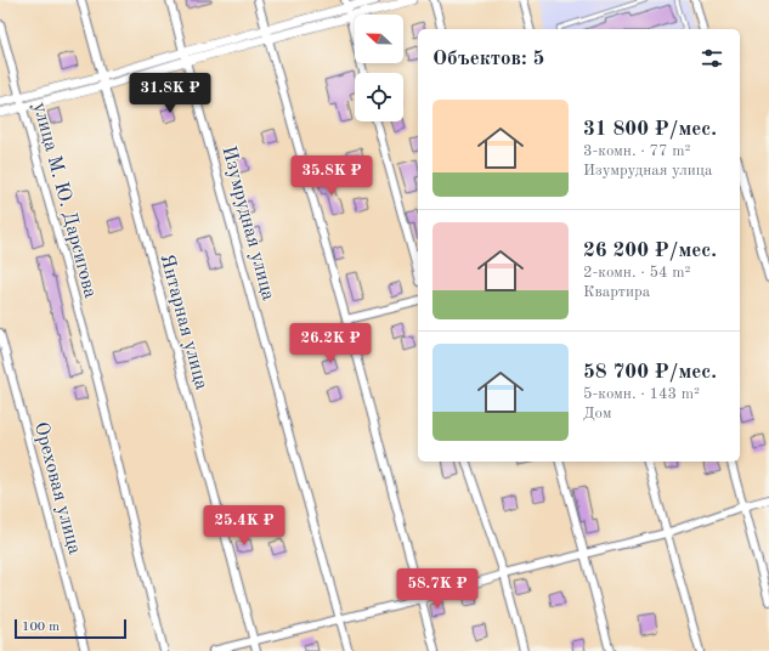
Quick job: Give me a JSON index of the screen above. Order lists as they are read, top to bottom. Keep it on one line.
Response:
{"streets":{"street":["улица М. Ю. Дарсигова","Изумрудная улица","Янтарная улица","Ореховая улица"]},"scale_bar":"100 m","north":"left","page":{"heading":"Объектов: 5","price":["31.8K ₽","35.8K ₽","26.2K ₽","25.4K ₽","58.7K ₽"],"list":[{"name":"31 800 ₽/мес.","note":"3-комн. · 77 m² · Изумрудная улица"},{"name":"26 200 ₽/мес.","note":"2-комн. · 54 m² · Квартира"},{"name":"58 700 ₽/мес.","note":"5-комн. · 143 m² · Дом"}],"scale":"100 m"}}
